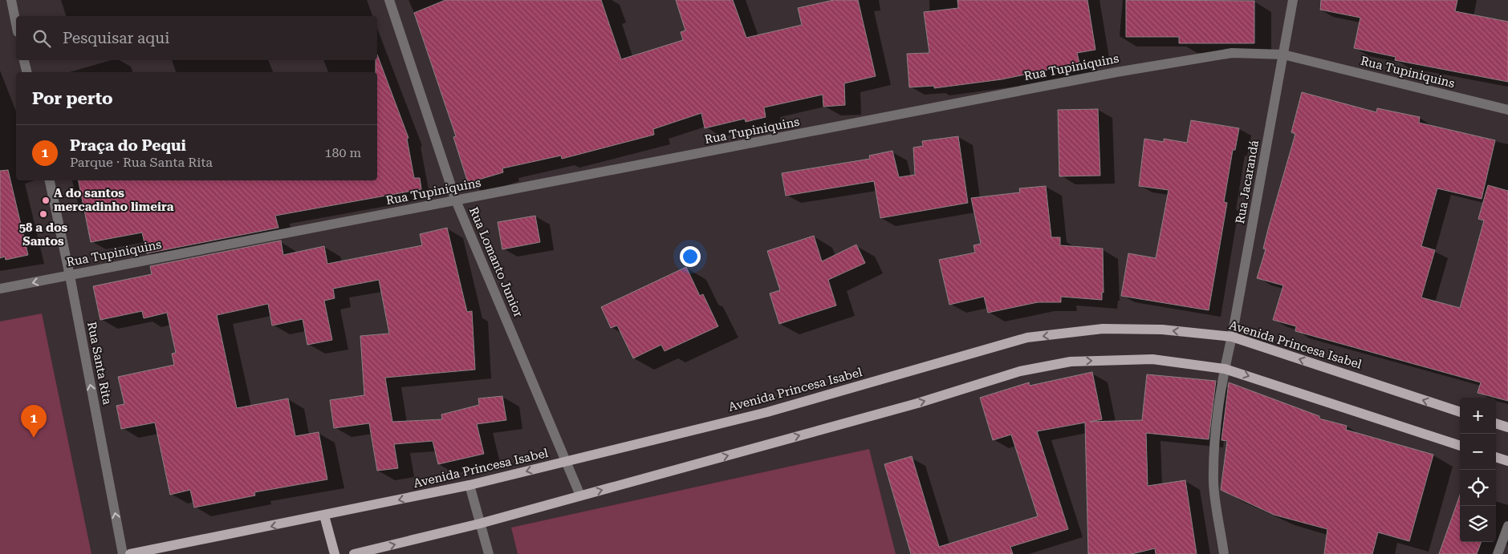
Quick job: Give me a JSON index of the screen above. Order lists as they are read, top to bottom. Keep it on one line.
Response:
{"streets":{"main road":["Avenida Princesa Isabel"],"street":["Rua Tupiniquins","Rua Jacarandá","Rua Lomanto Junior","Rua Santa Rita"]},"crossings":[["Rua Tupiniquins","Rua Jacarandá"],["Rua Tupiniquins","Rua Lomanto Junior"],["Rua Tupiniquins","Rua Santa Rita"],["Rua Jacarandá","Avenida Princesa Isabel"],["Rua Lomanto Junior","Avenida Princesa Isabel"]],"one_way":["Rua Santa Rita"],"places":["A do santos mercadinho limeira","58 a dos Santos"],"page":{"search":"Pesquisar aqui","heading":"Por perto","list":[{"mark":"1","name":"Praça do Pequi","note":"Parque · Rua Santa Rita","value":"180 m"}],"map_buttons":["+","−"],"pins":"1"}}
